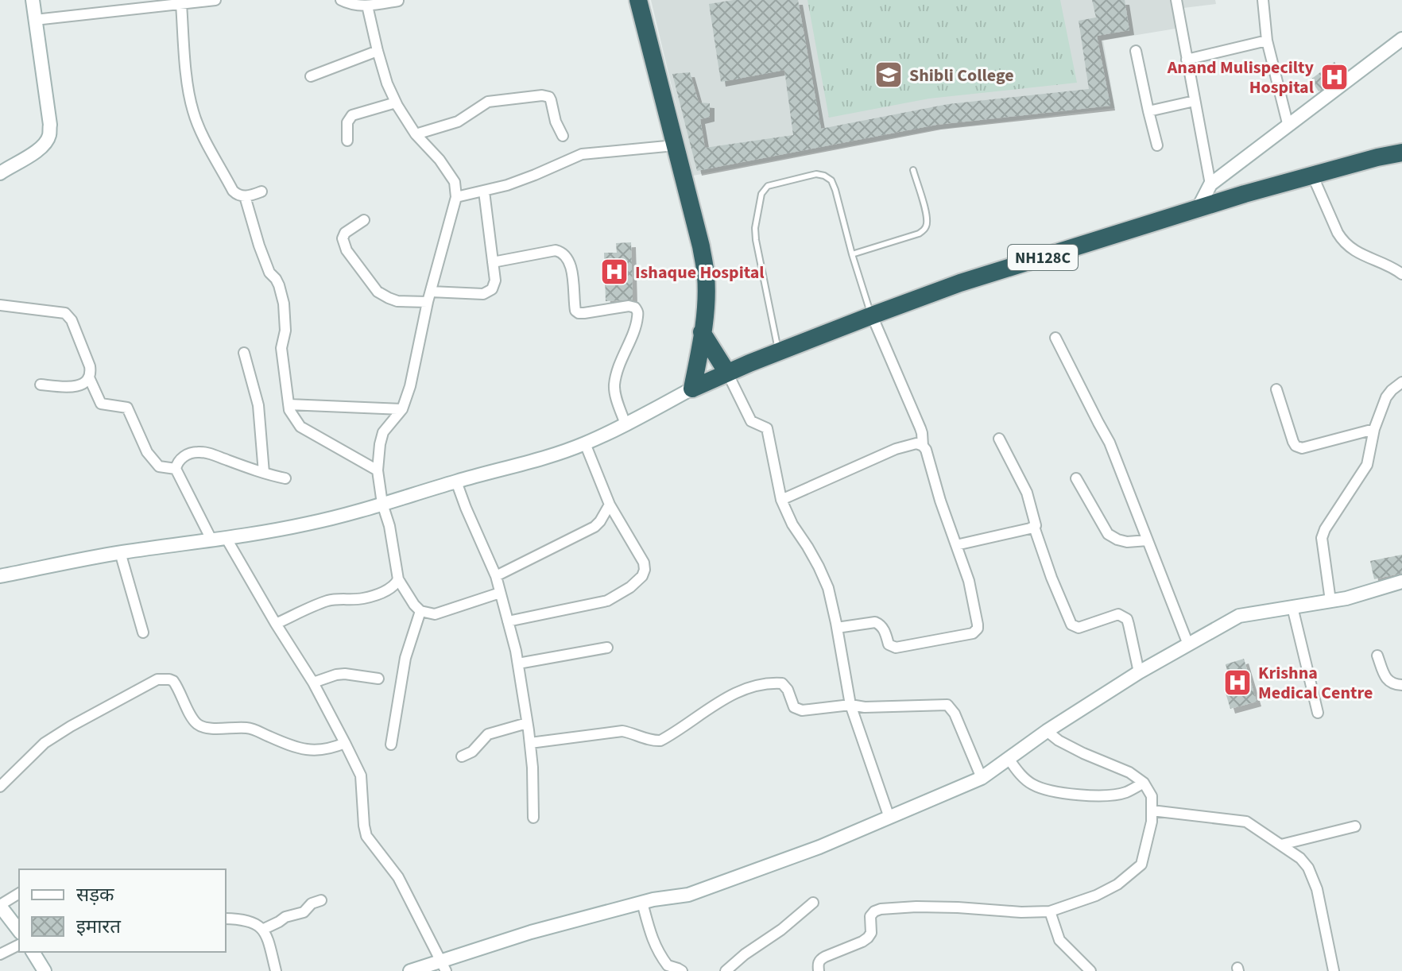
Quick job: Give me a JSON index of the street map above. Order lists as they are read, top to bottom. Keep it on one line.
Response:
{"streets":{"highway":["NH128C"]},"places":{"school or university":["Shibli College"],"hospital":["Anand Mulispecilty Hospital","Ishaque Hospital","Krishna Medical Centre"]},"legend":["सड़क","इमारत"]}
